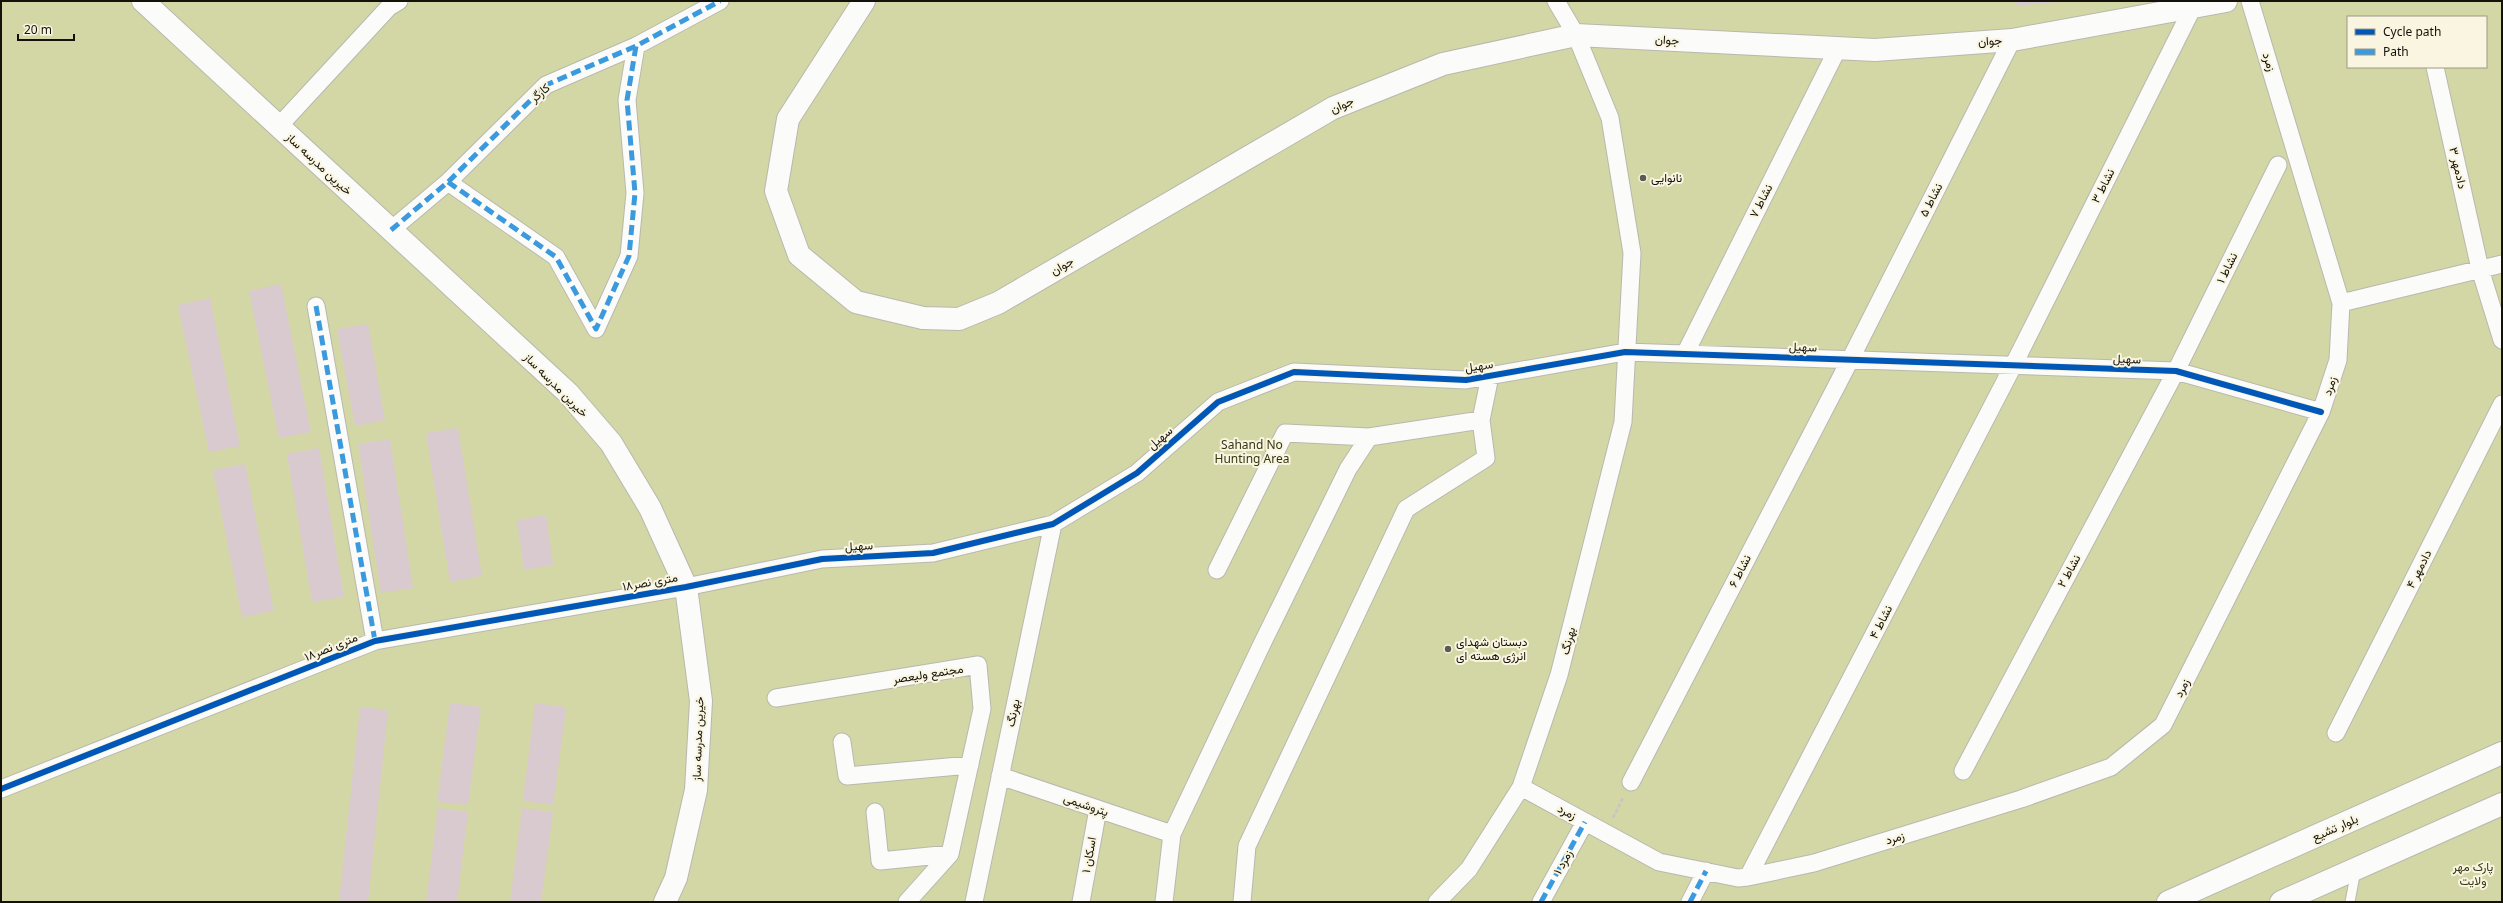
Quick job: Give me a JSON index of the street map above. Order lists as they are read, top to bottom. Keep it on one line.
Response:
{"streets":{"street":["جوان","زمرد","کارگر","خیرین مدرسه ساز","دادمهر ۳","نشاط ۳","نشاط ۵","نشاط ۷","نشاط ۱","سهیل","دادمهر ۴","نشاط ۶","نشاط ۲","۱۸متری نصر","نشاط ۴","بهرنگ","مجتمع ولیعصر","پتروشیمی","بلوار تشیع","اسکان ۱","زمرد ۱"]},"crossings":[["جوان","نشاط ۳"],["جوان","نشاط ۵"],["جوان","نشاط ۷"],["جوان","بهرنگ"],["زمرد","سهیل"],["زمرد","نشاط ۴"],["زمرد","بهرنگ"],["زمرد","زمرد ۱"],["کارگر","خیرین مدرسه ساز"],["خیرین مدرسه ساز","سهیل"],["خیرین مدرسه ساز","۱۸متری نصر"],["نشاط ۳","سهیل"],["نشاط ۳","نشاط ۴"],["نشاط ۵","سهیل"],["نشاط ۵","نشاط ۶"],["نشاط ۷","سهیل"],["نشاط ۱","سهیل"],["نشاط ۱","نشاط ۲"],["سهیل","نشاط ۶"],["سهیل","نشاط ۲"],["سهیل","۱۸متری نصر"],["سهیل","نشاط ۴"],["سهیل","بهرنگ"],["بهرنگ","پتروشیمی"],["پتروشیمی","اسکان ۱"]],"parks":["Sahand No Hunting Area","پارک مهر ولایت"],"places":["نانوایی","دبستان شهدای انرژی هسته ای"],"legend":["Cycle path","Path"],"scale_bar":"20 m"}
